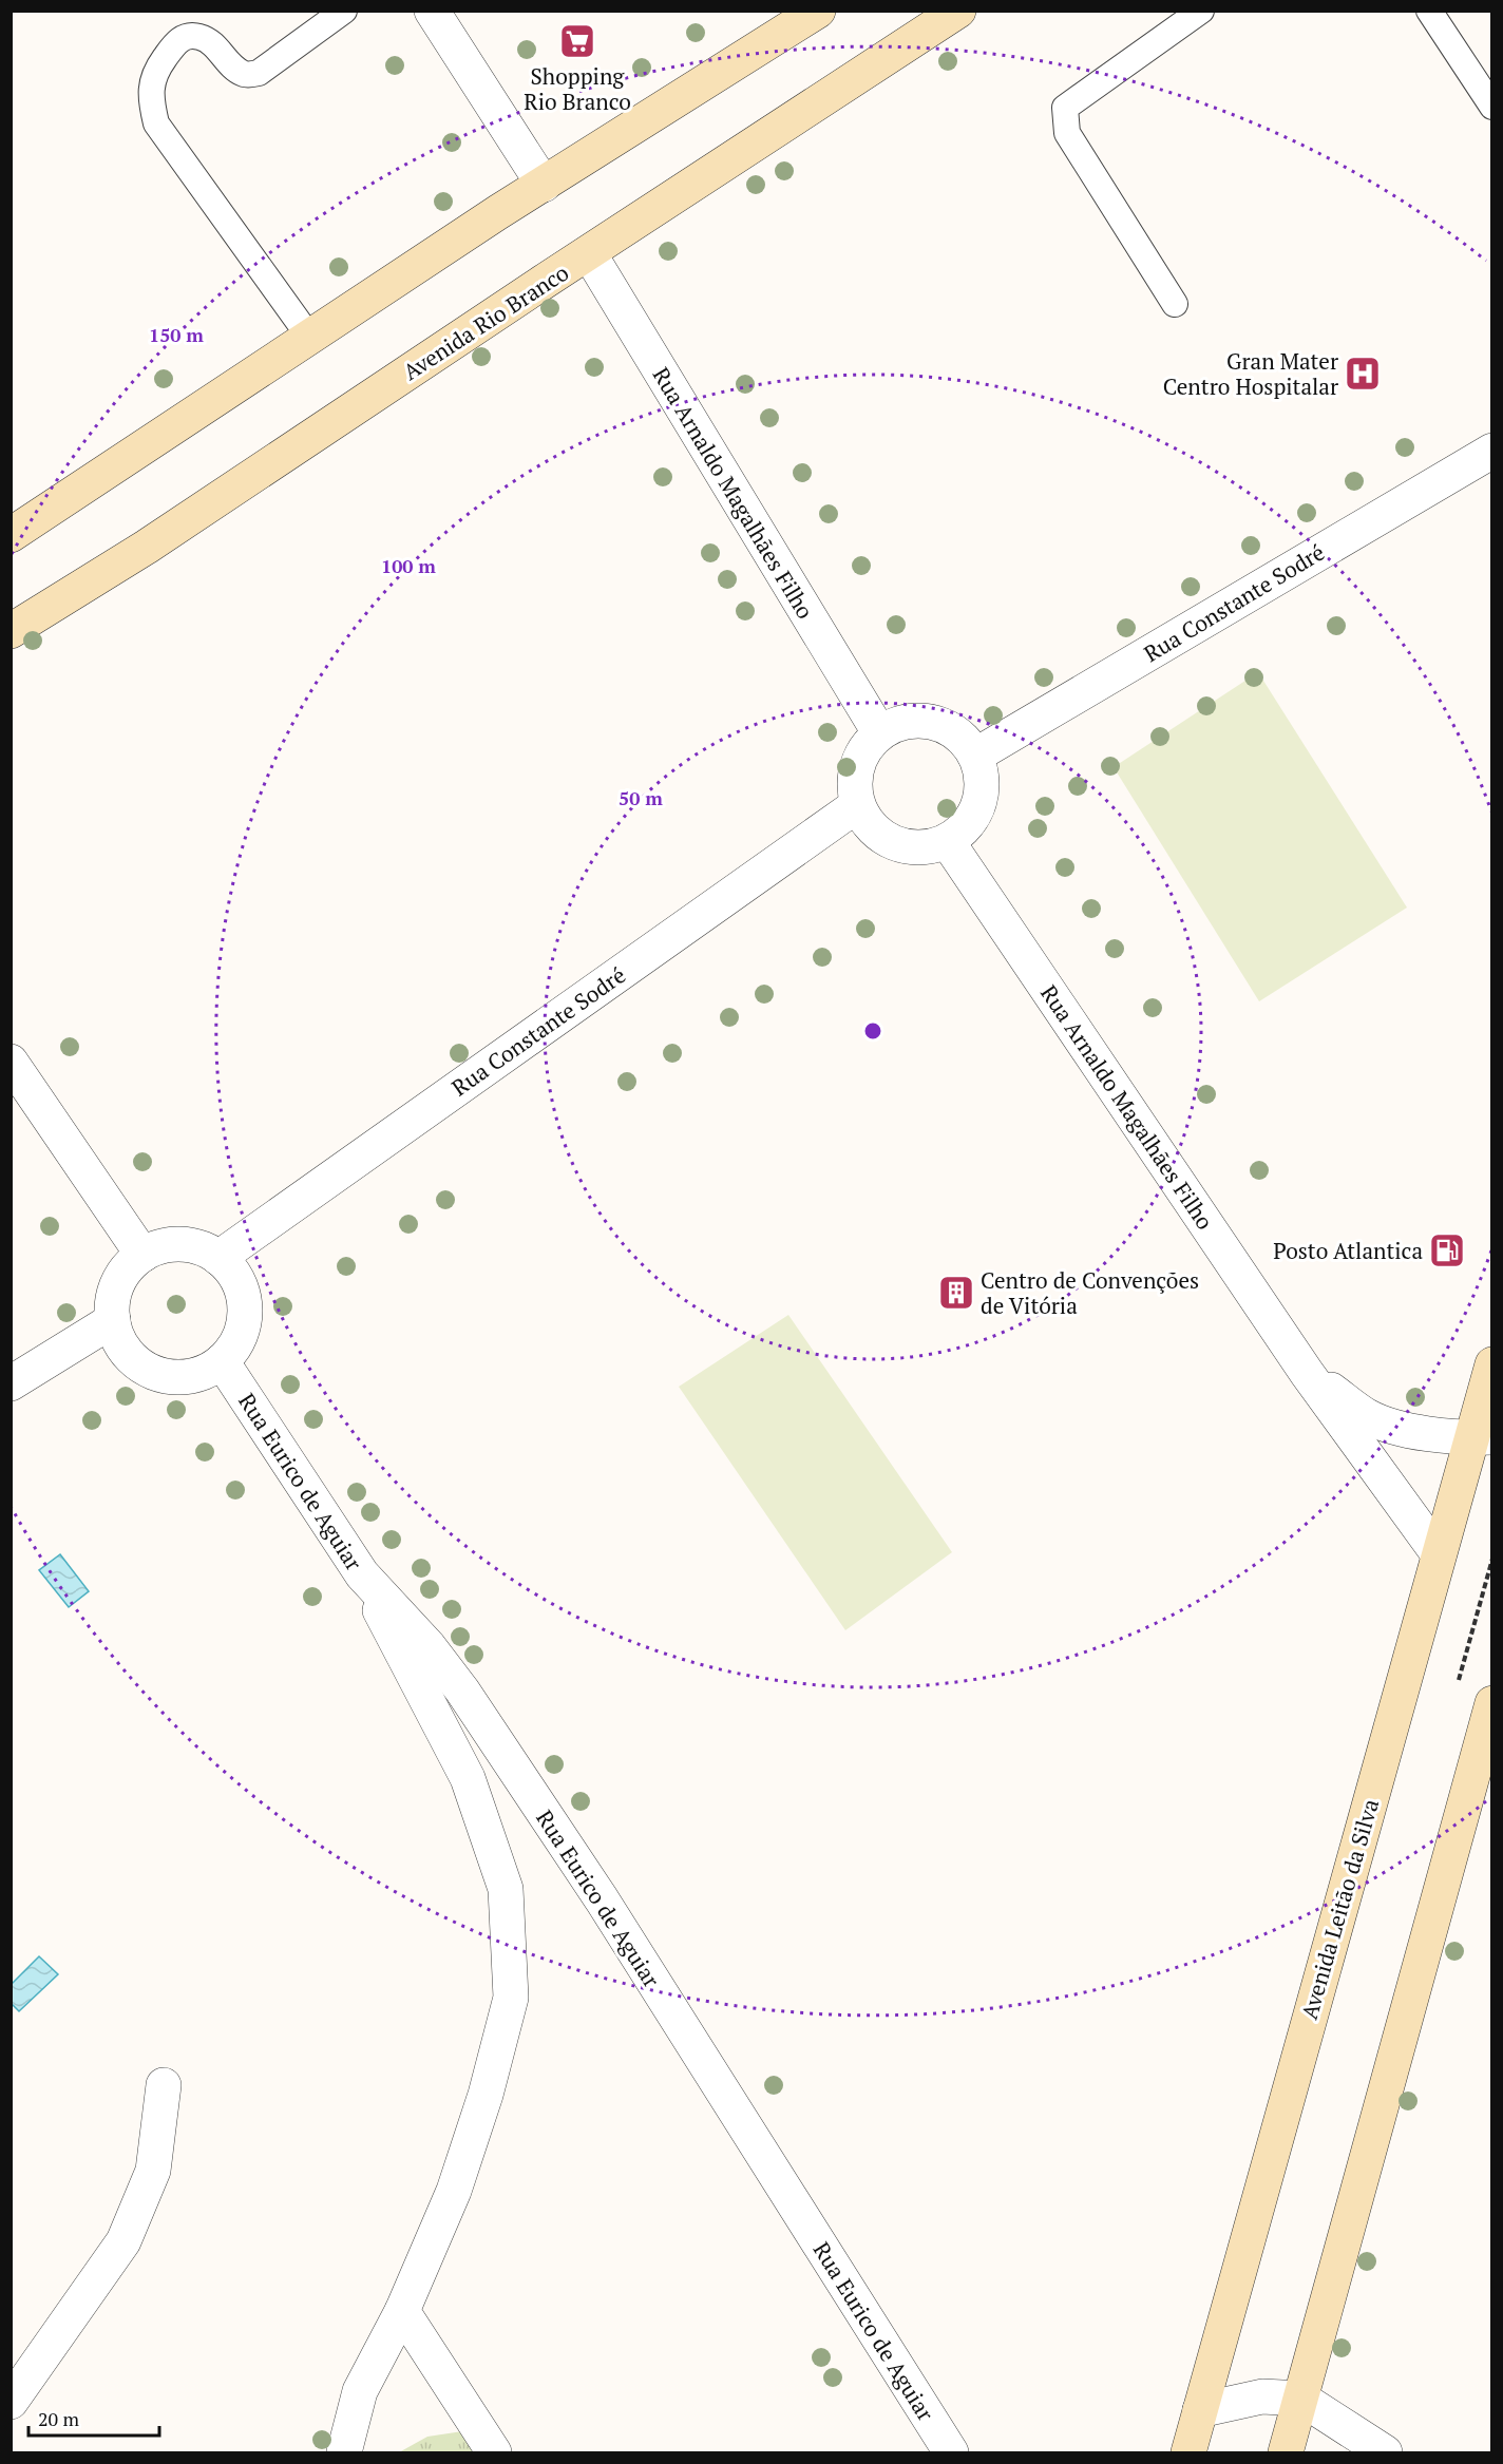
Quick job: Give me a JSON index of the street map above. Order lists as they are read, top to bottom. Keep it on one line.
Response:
{"streets":{"street":["Avenida Rio Branco","Rua Arnaldo Magalhães Filho","Rua Constante Sodré","Rua Eurico de Aguiar","Avenida Leitão da Silva"]},"crossings":[["Avenida Rio Branco","Rua Arnaldo Magalhães Filho"],["Rua Arnaldo Magalhães Filho","Rua Constante Sodré"],["Rua Arnaldo Magalhães Filho","Avenida Leitão da Silva"],["Rua Constante Sodré","Rua Eurico de Aguiar"]],"places":{"supermarket":["Shopping Rio Branco"],"hospital":["Gran Mater Centro Hospitalar"],"fuel station":["Posto Atlantica"],"building":["Centro de Convenções de Vitória"]},"scale_bar":"20 m","rings":["150 m","100 m","50 m"]}
